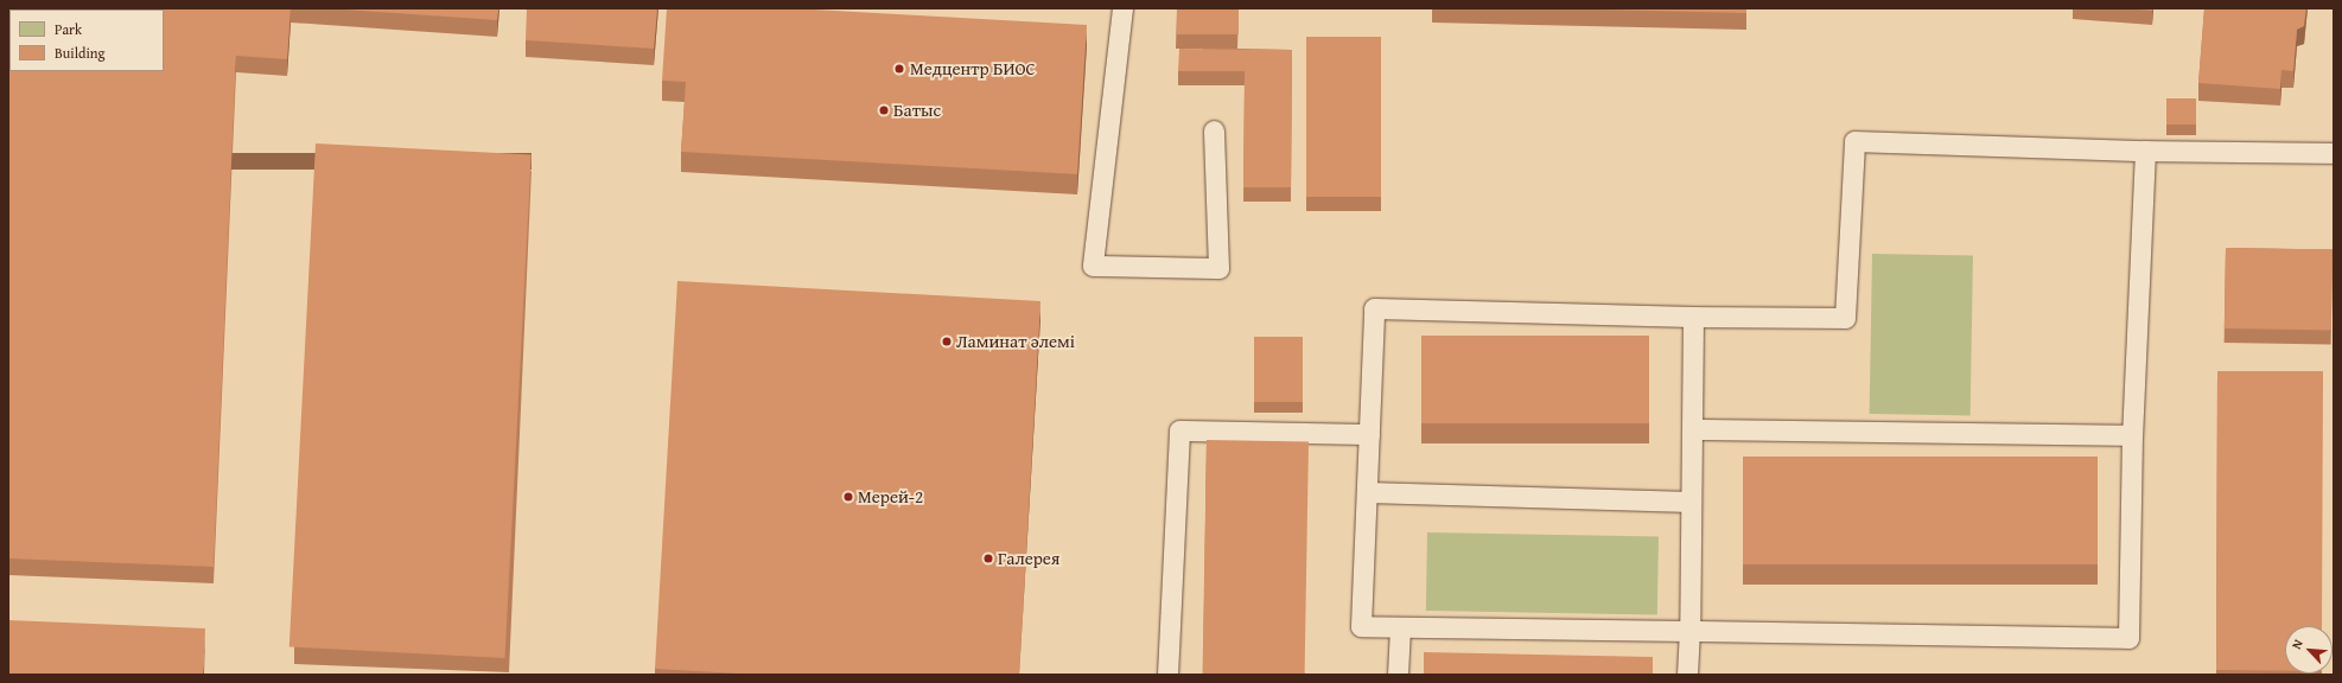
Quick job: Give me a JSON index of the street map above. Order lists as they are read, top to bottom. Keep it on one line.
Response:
{"places":["Медцентр БИОС","Батыс","Ламинат әлемі","Мерей-2","Галерея"],"legend":["Park","Building"],"north":"top left"}
